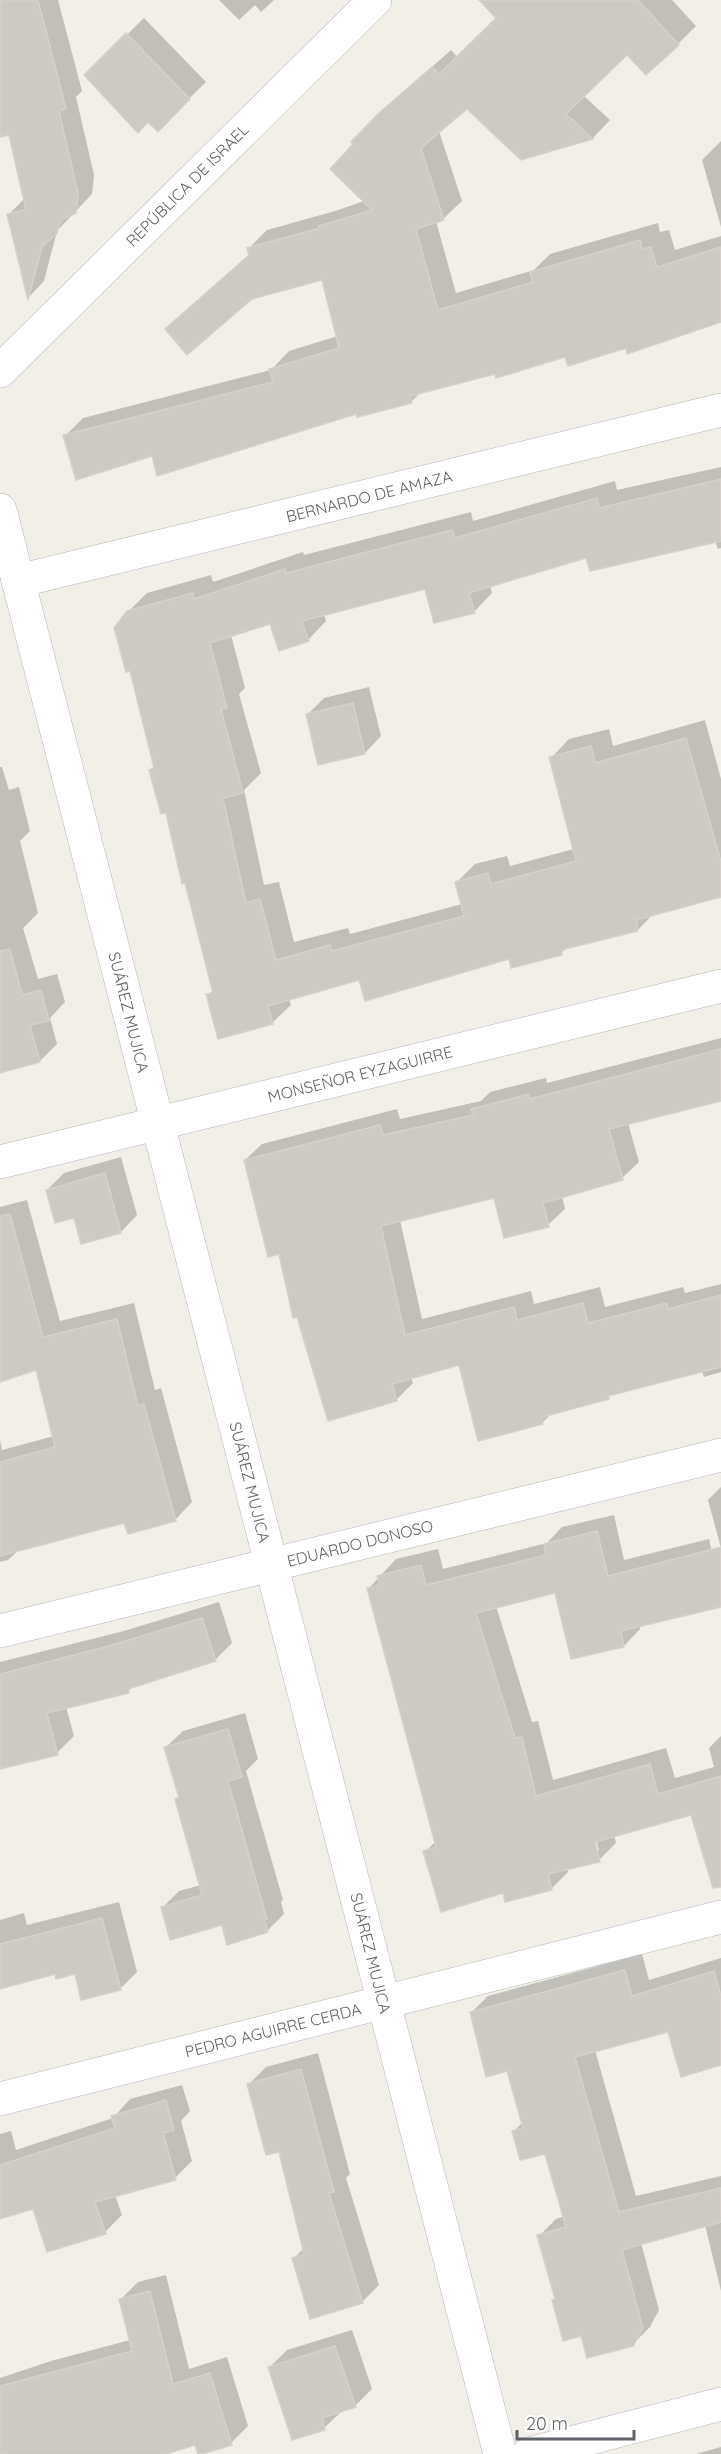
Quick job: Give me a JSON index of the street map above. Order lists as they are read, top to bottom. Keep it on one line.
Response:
{"streets":{"street":["REPÚBLICA DE ISRAEL","BERNARDO DE AMAZA","SUÁREZ MUJICA","MONSEÑOR EYZAGUIRRE","EDUARDO DONOSO","PEDRO AGUIRRE CERDA"]},"crossings":[["BERNARDO DE AMAZA","SUÁREZ MUJICA"],["SUÁREZ MUJICA","MONSEÑOR EYZAGUIRRE"],["SUÁREZ MUJICA","EDUARDO DONOSO"],["SUÁREZ MUJICA","PEDRO AGUIRRE CERDA"]],"scale_bar":"20 m"}
